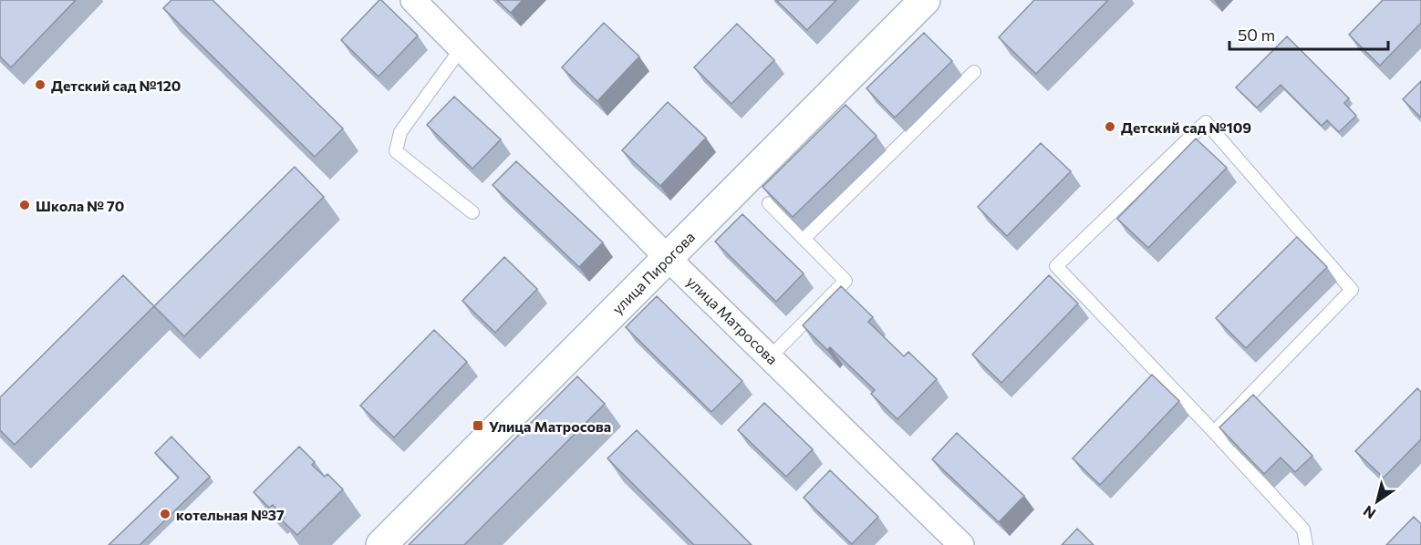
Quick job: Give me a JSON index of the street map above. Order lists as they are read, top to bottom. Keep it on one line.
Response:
{"streets":{"street":["улица Пирогова","улица Матросова"]},"crossings":[["улица Пирогова","улица Матросова"]],"places":{"other":["Детский сад №120","Детский сад №109","Школа № 70","котельная №37"],"transit":["Улица Матросова"]},"scale_bar":"50 m","north":"bottom left"}
